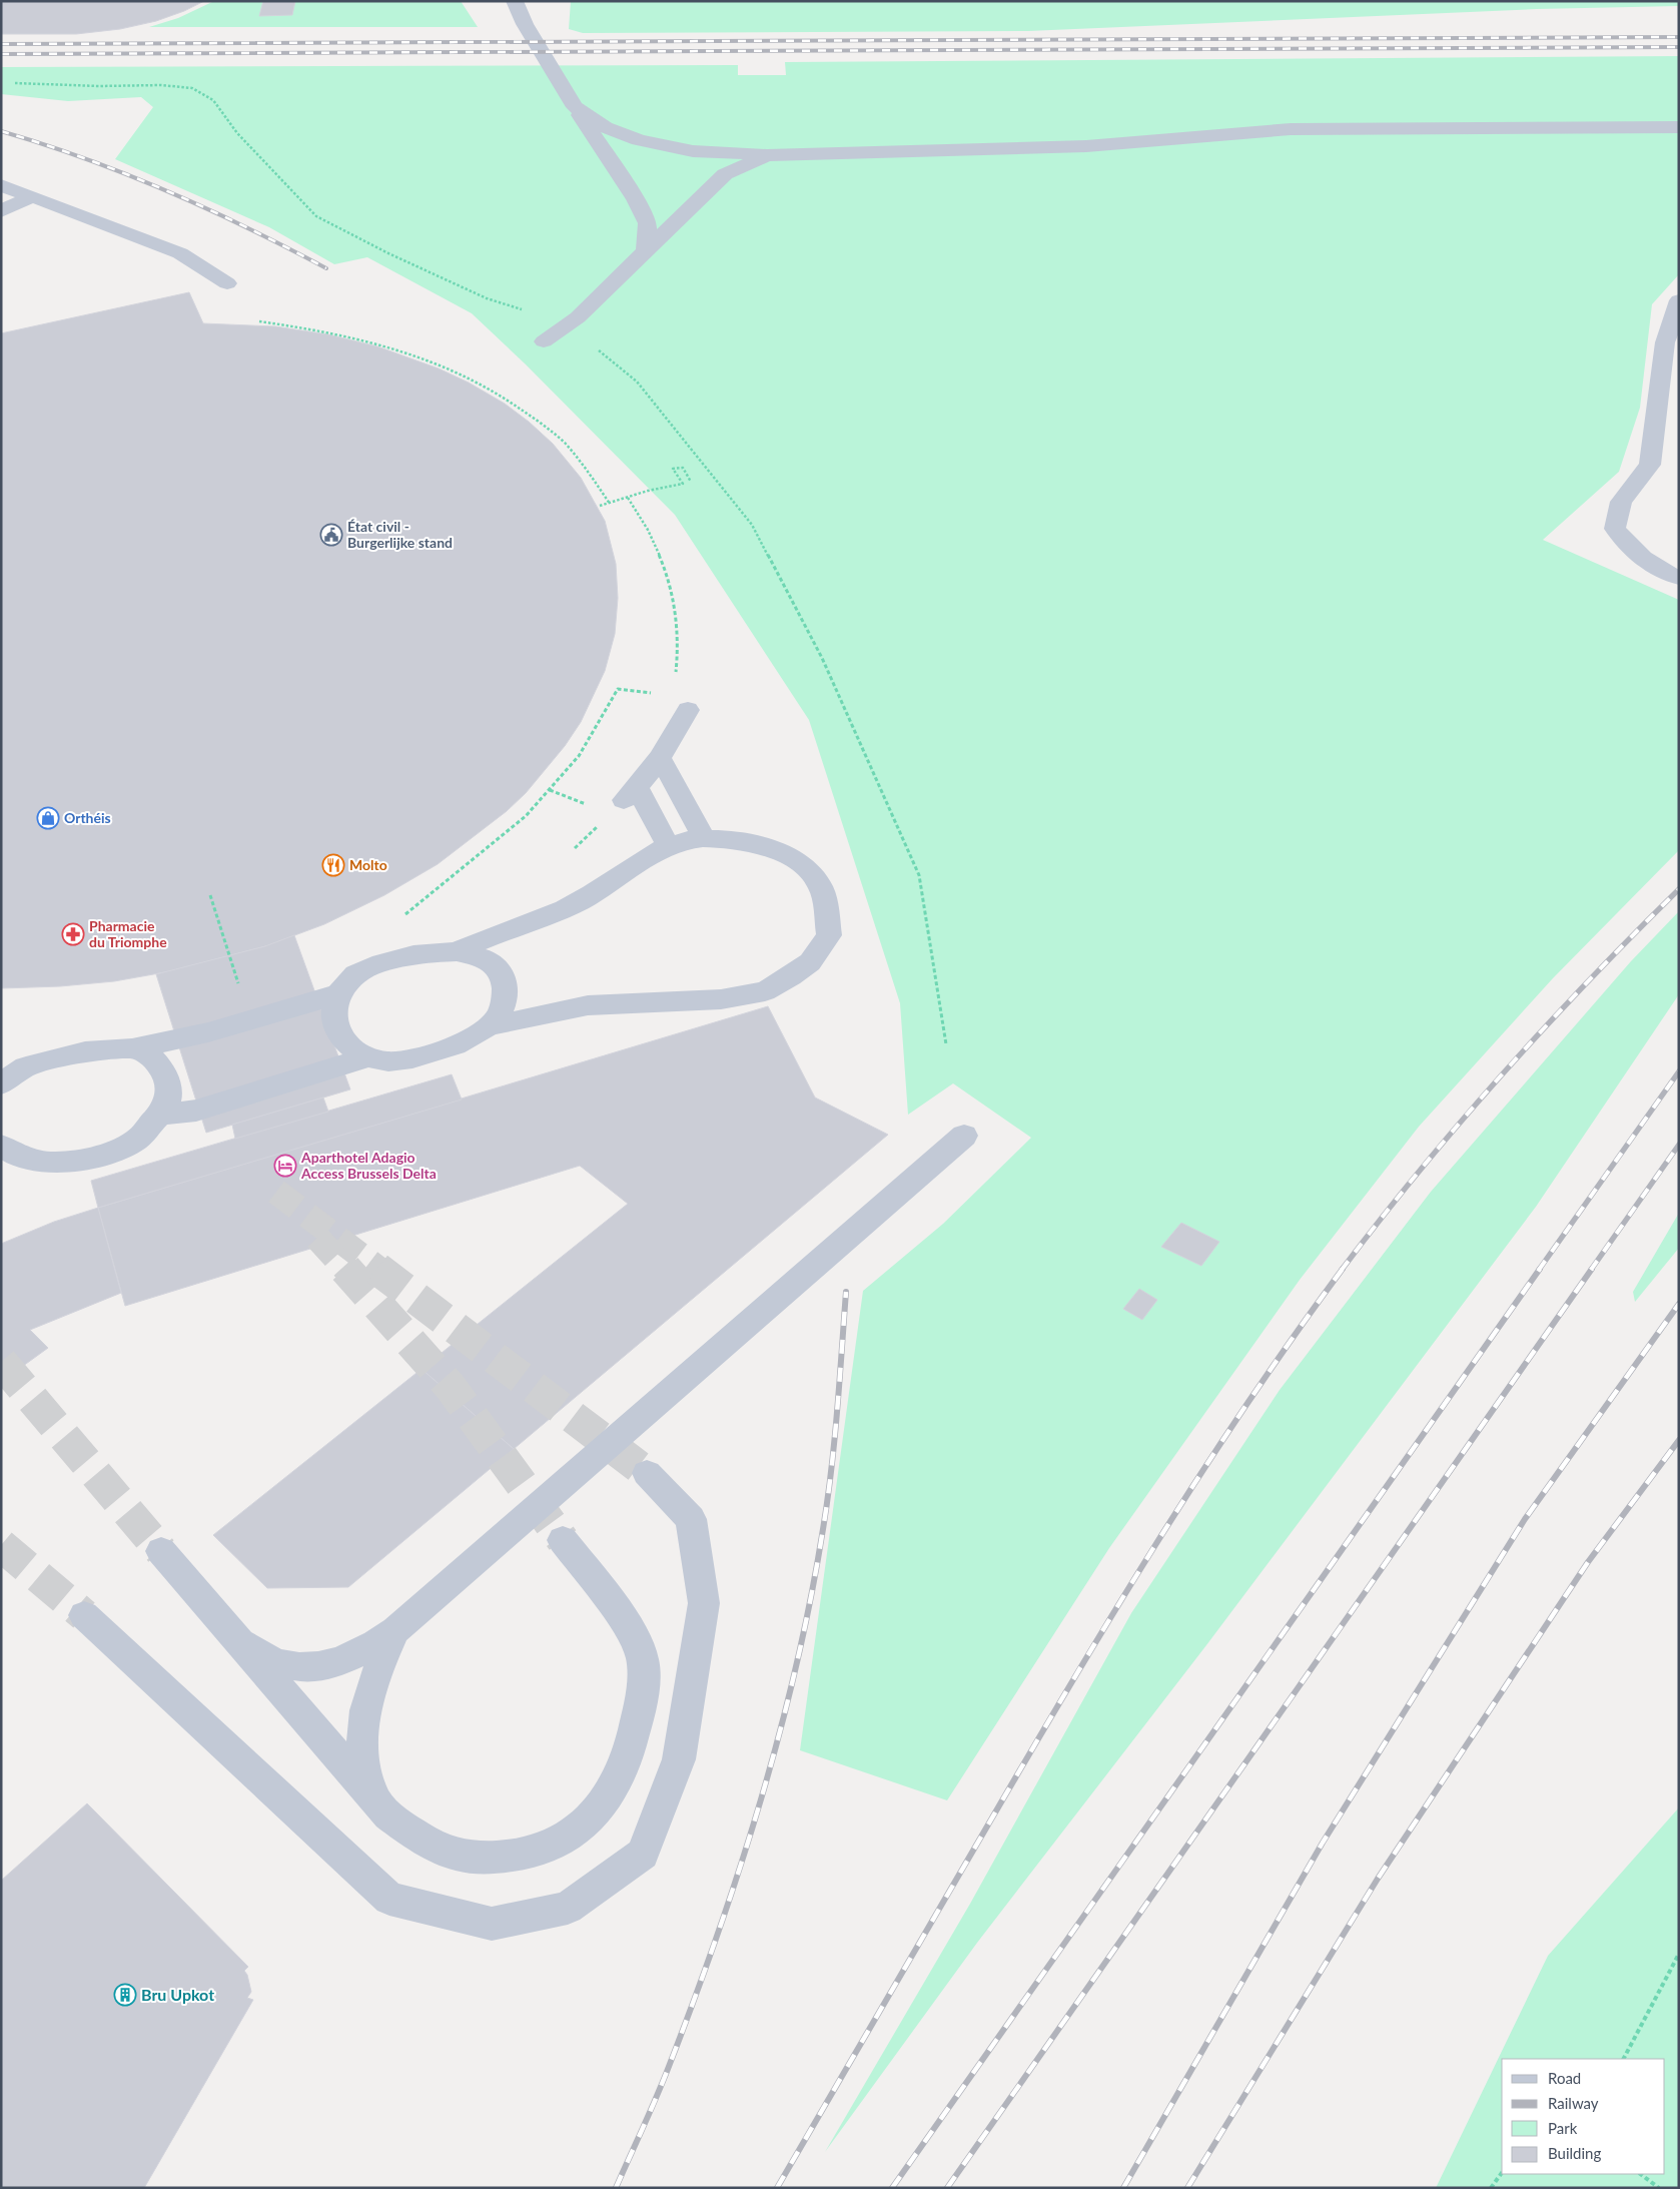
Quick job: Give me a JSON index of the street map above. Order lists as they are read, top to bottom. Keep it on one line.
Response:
{"places":{"public building":["État civil - Burgerlijke stand"],"shop":["Orthéis"],"restaurant":["Molto"],"pharmacy":["Pharmacie du Triomphe"],"hotel":["Aparthotel Adagio Access Brussels Delta"],"building":["Bru Upkot"]},"legend":["Road","Railway","Park","Building"]}
